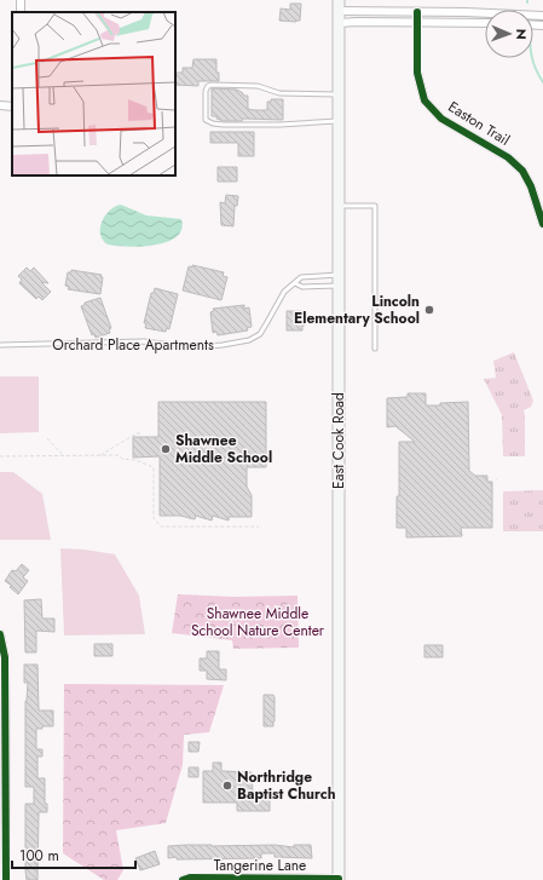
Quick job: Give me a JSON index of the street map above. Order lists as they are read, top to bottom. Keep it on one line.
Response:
{"streets":{"main road":["East Cook Road"],"street":["Easton Trail","Tangerine Lane"],"lane":["Orchard Place Apartments"]},"crossings":[["East Cook Road","Tangerine Lane"]],"parks":["Shawnee Middle School Nature Center"],"places":["Lincoln Elementary School","Shawnee Middle School","Northridge Baptist Church"],"scale_bar":"100 m","north":"right"}
